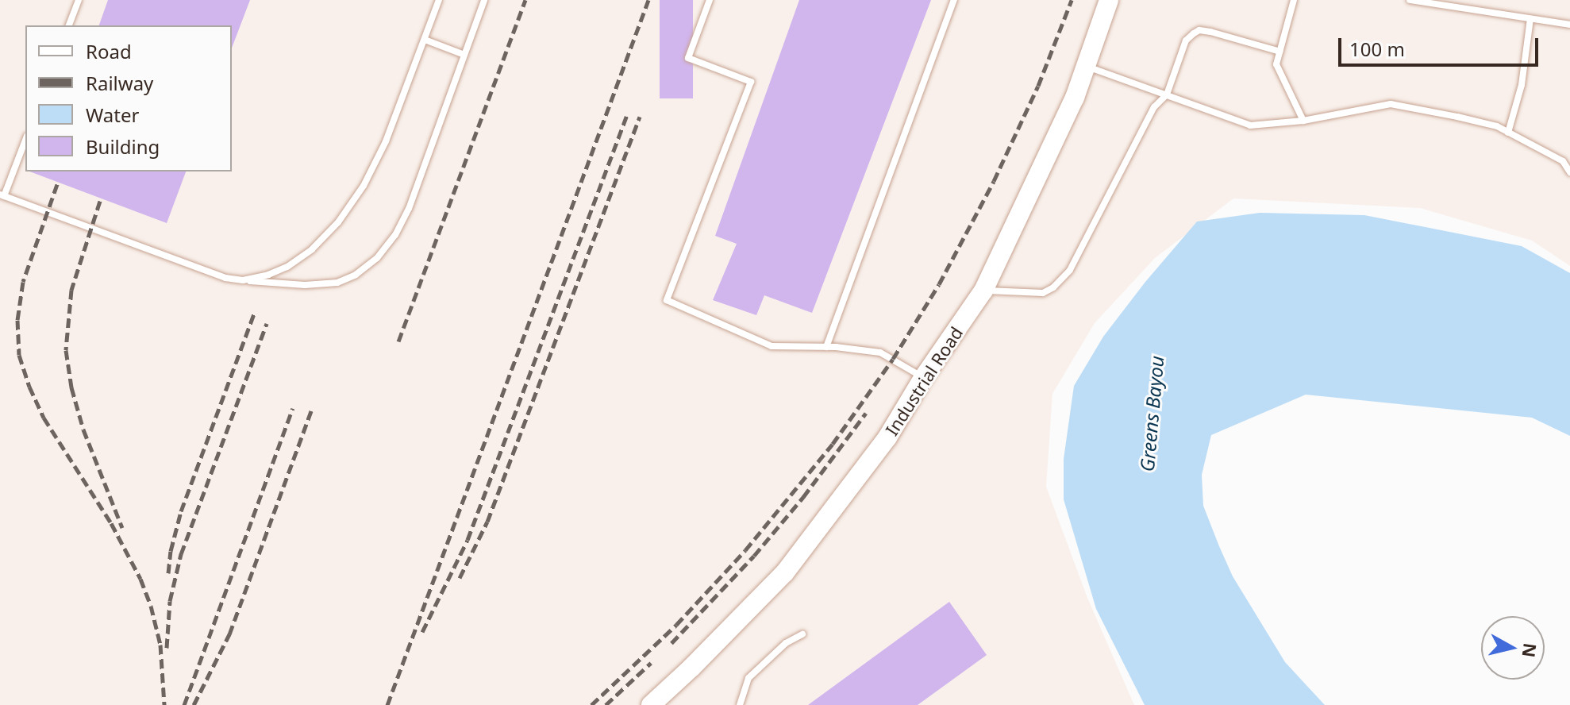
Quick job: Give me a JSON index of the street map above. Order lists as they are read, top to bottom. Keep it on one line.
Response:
{"streets":{"street":["Industrial Road"]},"water":["Greens Bayou"],"legend":["Road","Railway","Water","Building"],"scale_bar":"100 m","north":"right"}
